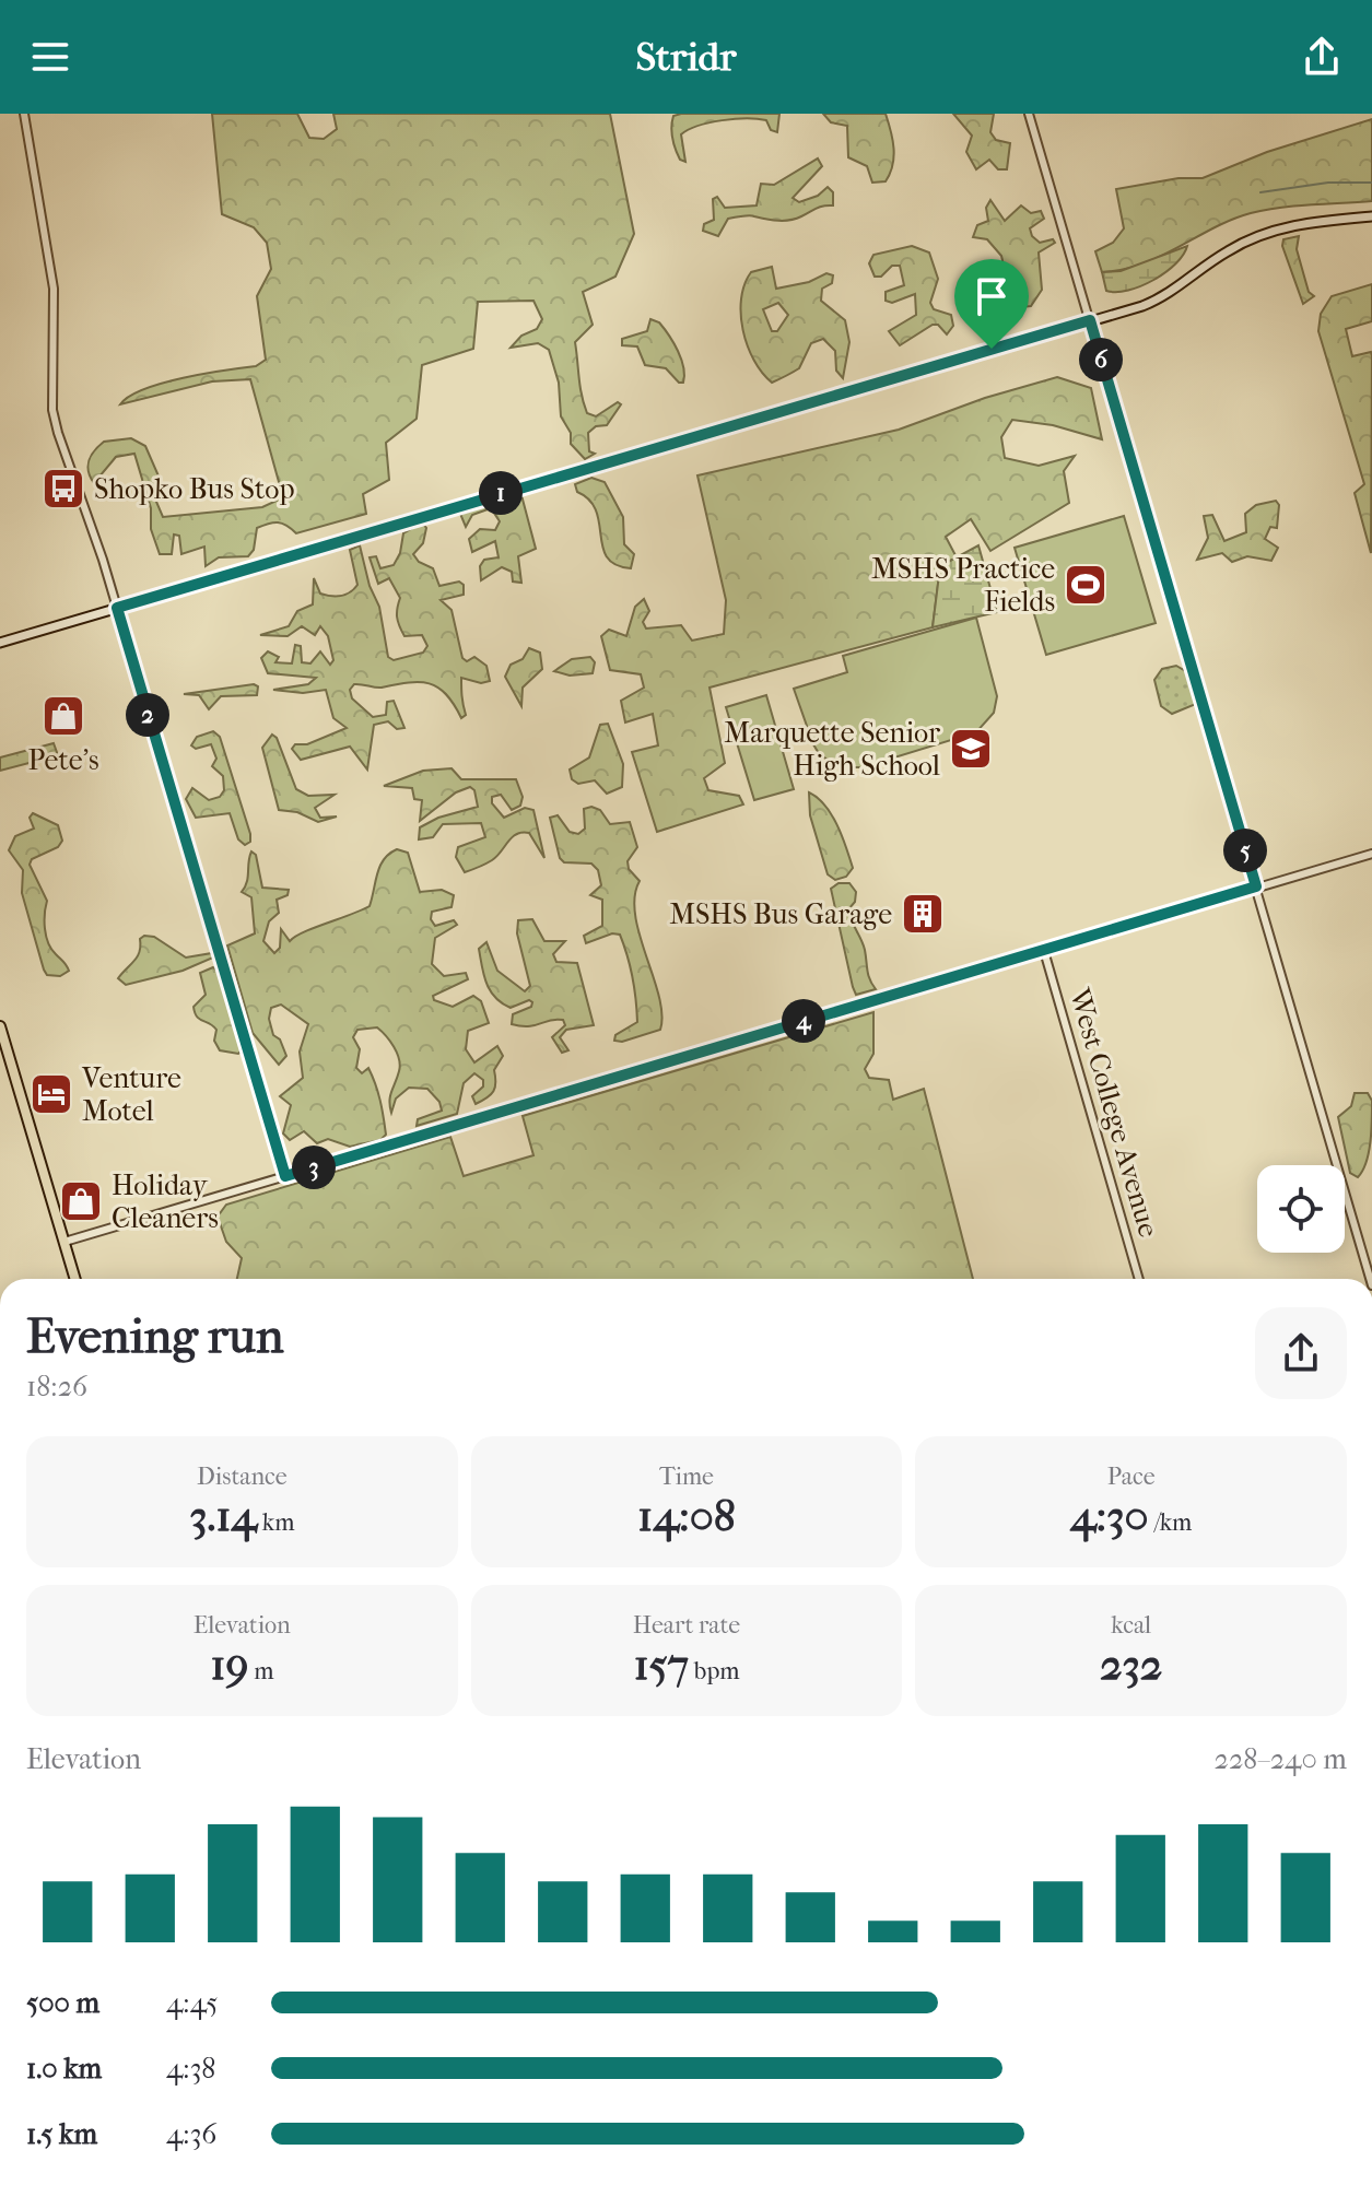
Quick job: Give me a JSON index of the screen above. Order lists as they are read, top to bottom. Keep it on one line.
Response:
{"streets":{"street":["West College Avenue"]},"places":{"bus stop":["Shopko Bus Stop"],"sports":["MSHS Practice Fields"],"shop":["Pete's","Holiday Cleaners"],"school or university":["Marquette Senior High School"],"building":["MSHS Bus Garage"],"hotel":["Venture Motel"]},"page":{"header":"Stridr","pins":["6","1","2","5","4","3"],"heading":["Evening run","18:26"],"stats":[["Distance","3.14 km"],["Time","14:08"],["Pace","4:30 /km"],["Elevation","19 m"],["Heart rate","157 bpm"],["kcal","232"]],"chart":["Elevation","228–240 m"],"list":[{"name":"500 m","note":"4:45"},{"name":"1.0 km","note":"4:38"},{"name":"1.5 km","note":"4:36"}]}}
